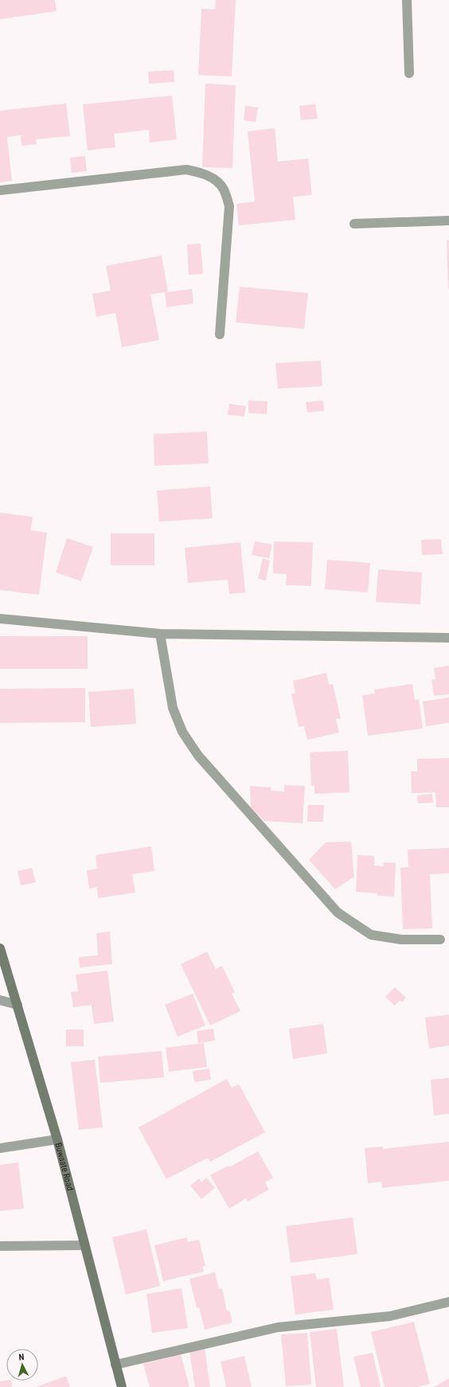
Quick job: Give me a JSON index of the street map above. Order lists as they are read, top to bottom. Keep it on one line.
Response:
{"streets":{"street":["Buwaate Road"]},"north":"top"}
